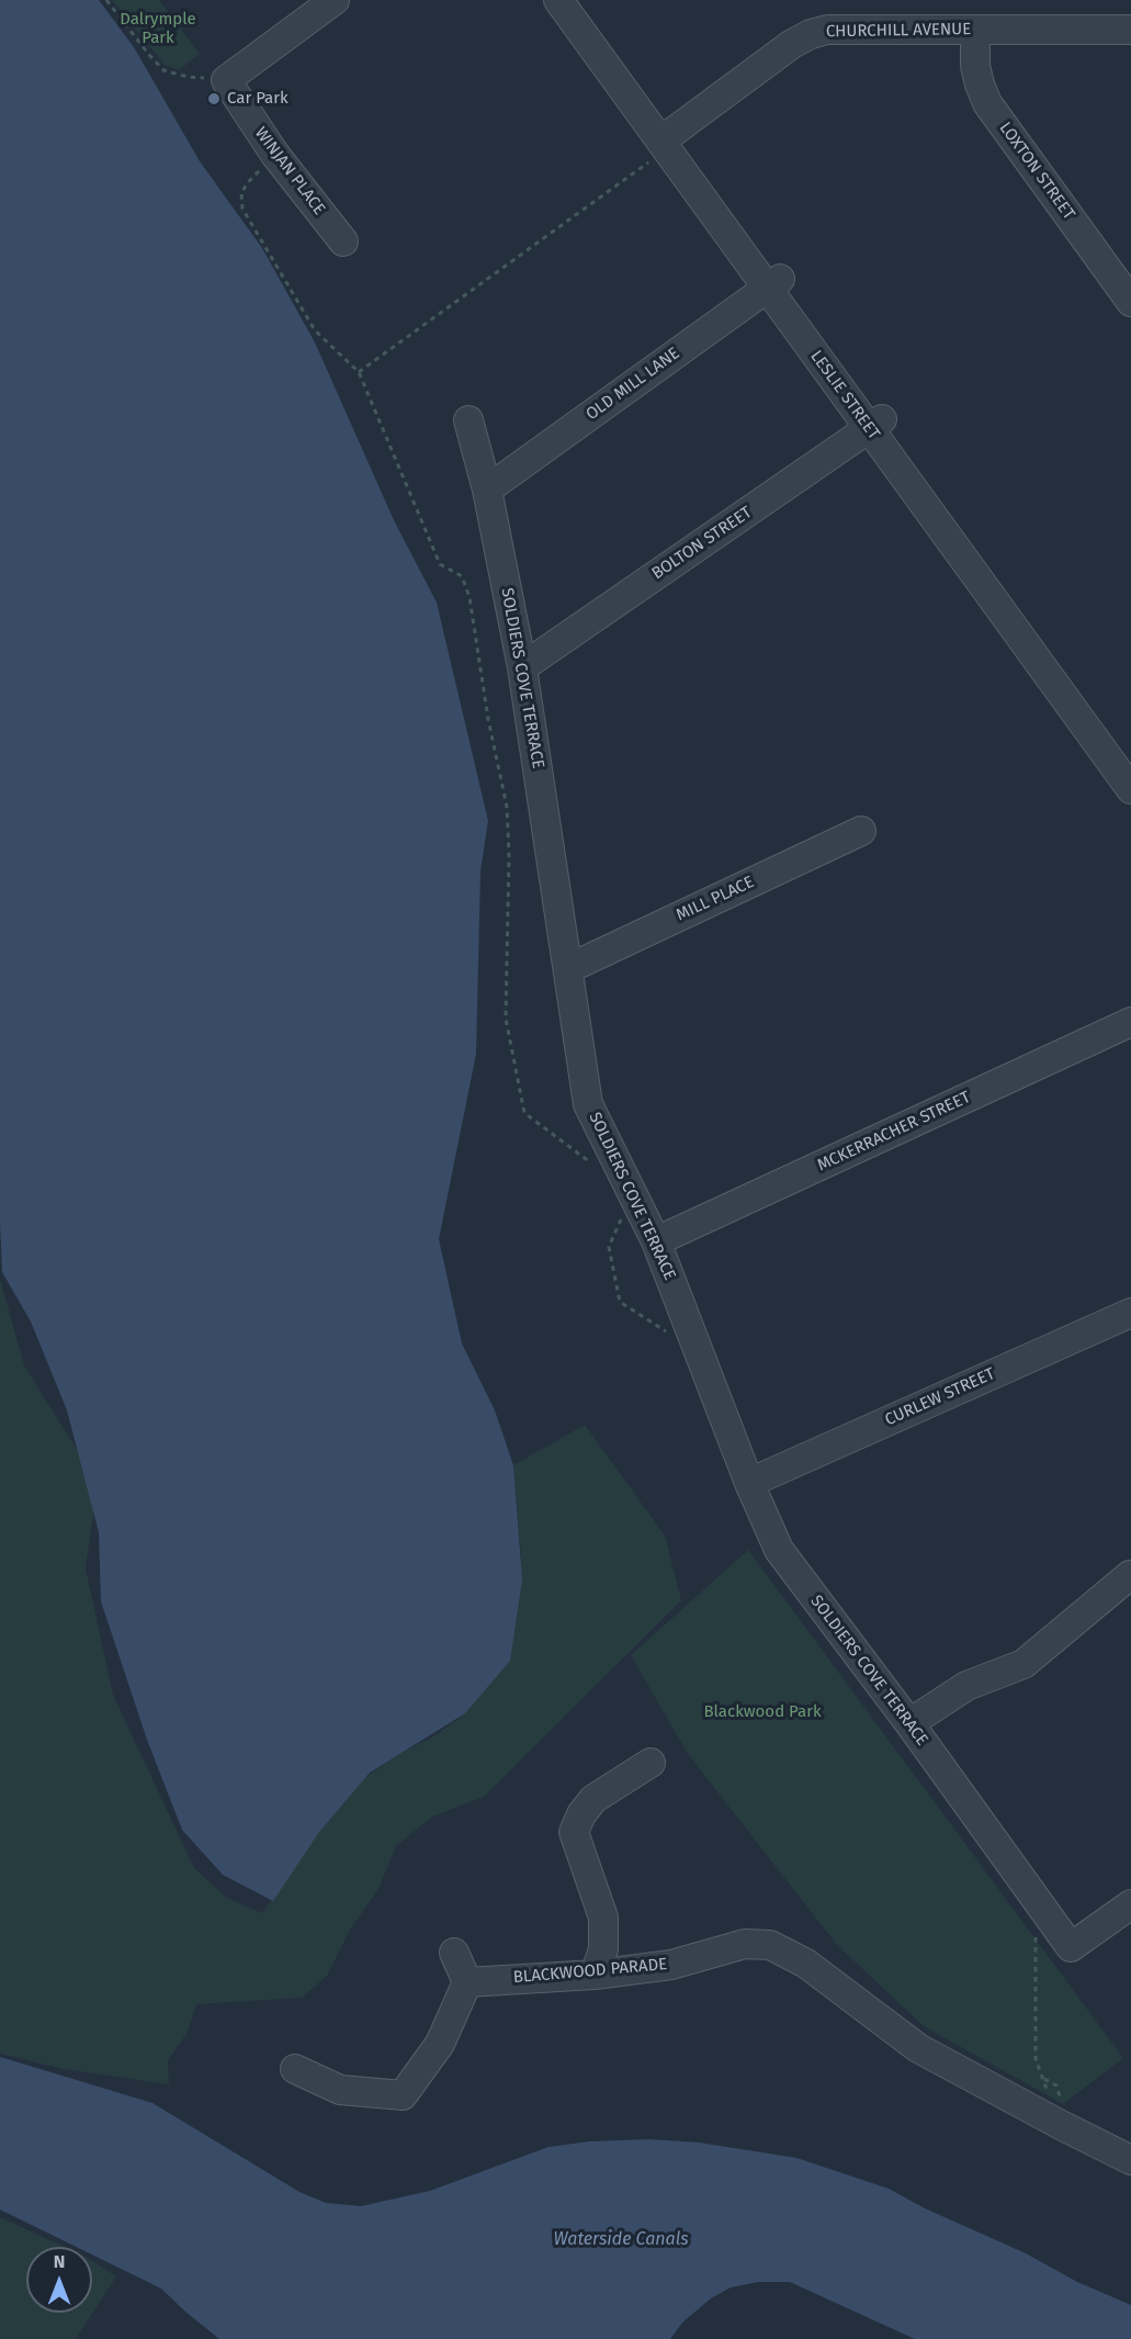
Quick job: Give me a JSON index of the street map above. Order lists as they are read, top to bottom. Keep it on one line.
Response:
{"streets":{"street":["CHURCHILL AVENUE","WINJAN PLACE","LOXTON STREET","OLD MILL LANE","LESLIE STREET","BOLTON STREET","SOLDIERS COVE TERRACE","MILL PLACE","MCKERRACHER STREET","CURLEW STREET","BLACKWOOD PARADE"]},"crossings":[["CHURCHILL AVENUE","LOXTON STREET"],["CHURCHILL AVENUE","LESLIE STREET"],["OLD MILL LANE","LESLIE STREET"],["OLD MILL LANE","SOLDIERS COVE TERRACE"],["LESLIE STREET","BOLTON STREET"],["BOLTON STREET","SOLDIERS COVE TERRACE"],["SOLDIERS COVE TERRACE","MILL PLACE"],["SOLDIERS COVE TERRACE","MCKERRACHER STREET"],["SOLDIERS COVE TERRACE","CURLEW STREET"]],"water":["Waterside Canals"],"parks":["Dalrymple Park","Blackwood Park"],"places":["Car Park"],"north":"top"}
